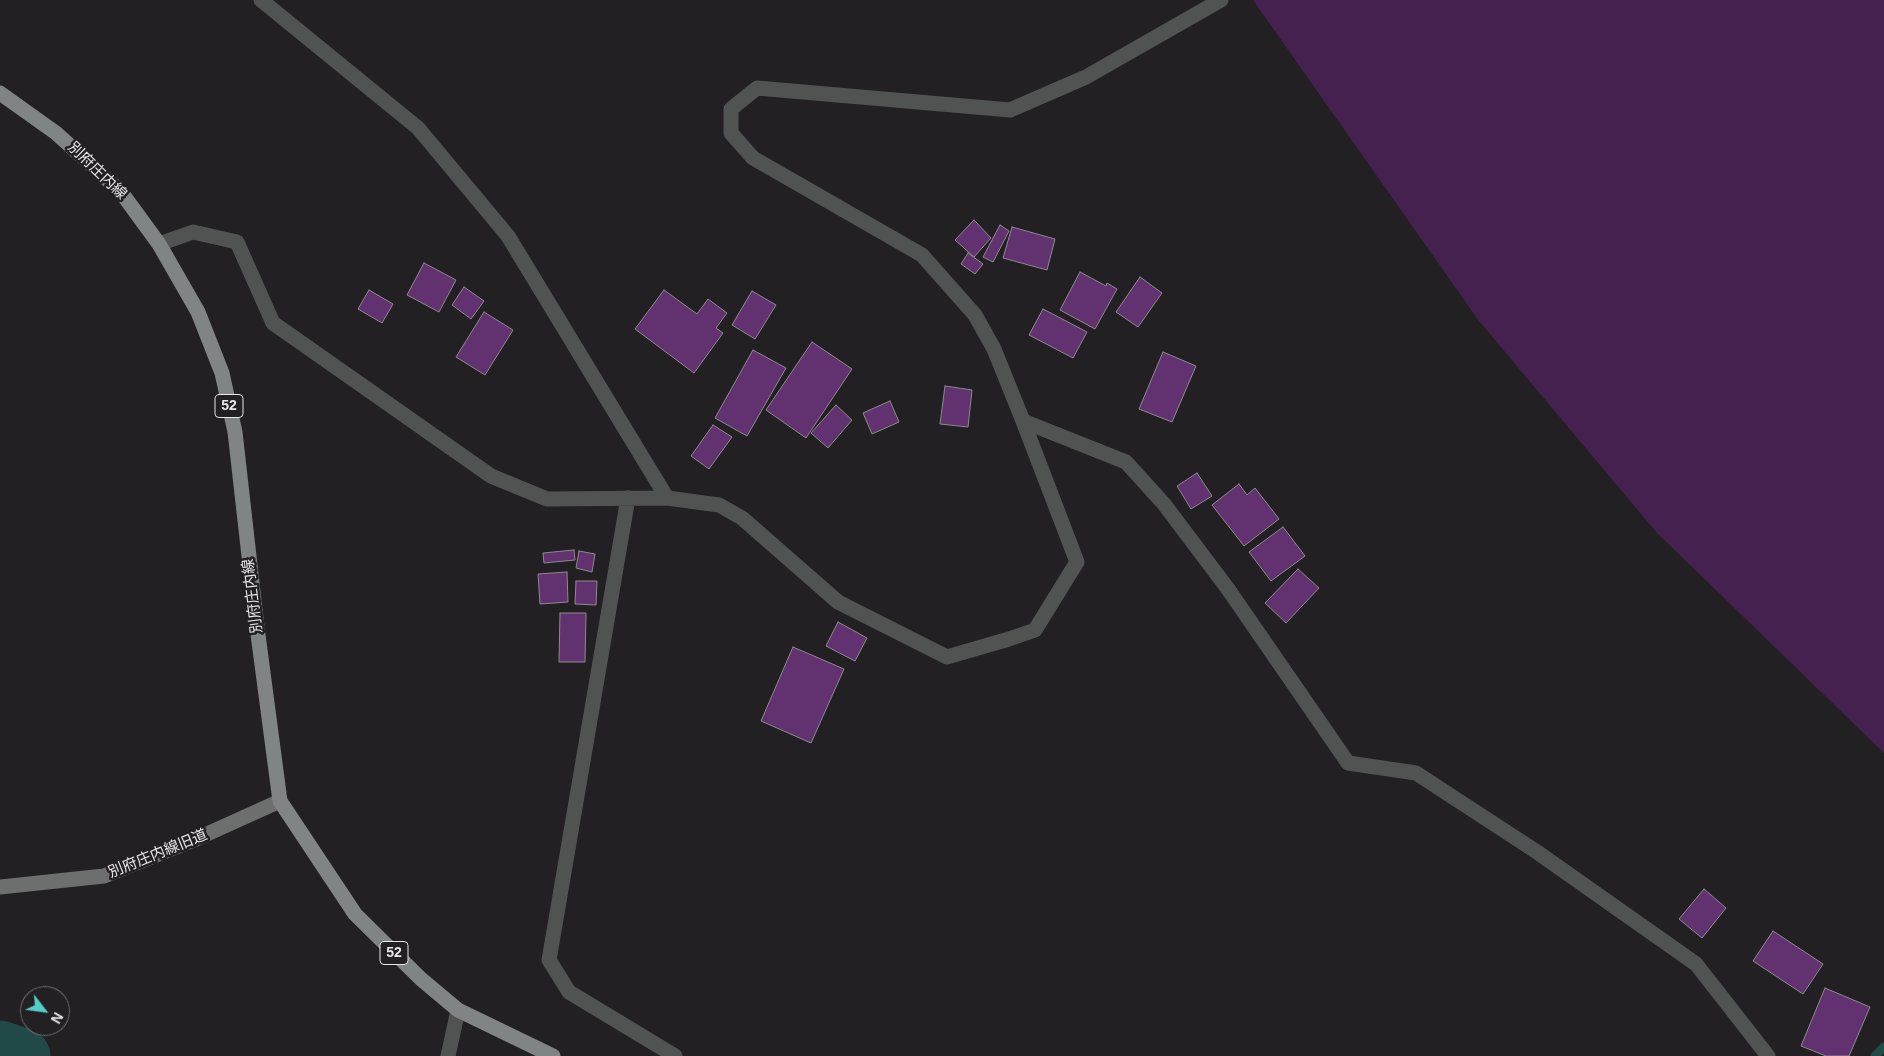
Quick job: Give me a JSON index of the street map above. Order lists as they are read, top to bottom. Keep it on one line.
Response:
{"streets":{"main road":["別府庄内線","52"],"street":["別府庄内線旧道"]},"crossings":[["別府庄内線","別府庄内線旧道"]],"north":"bottom right"}
